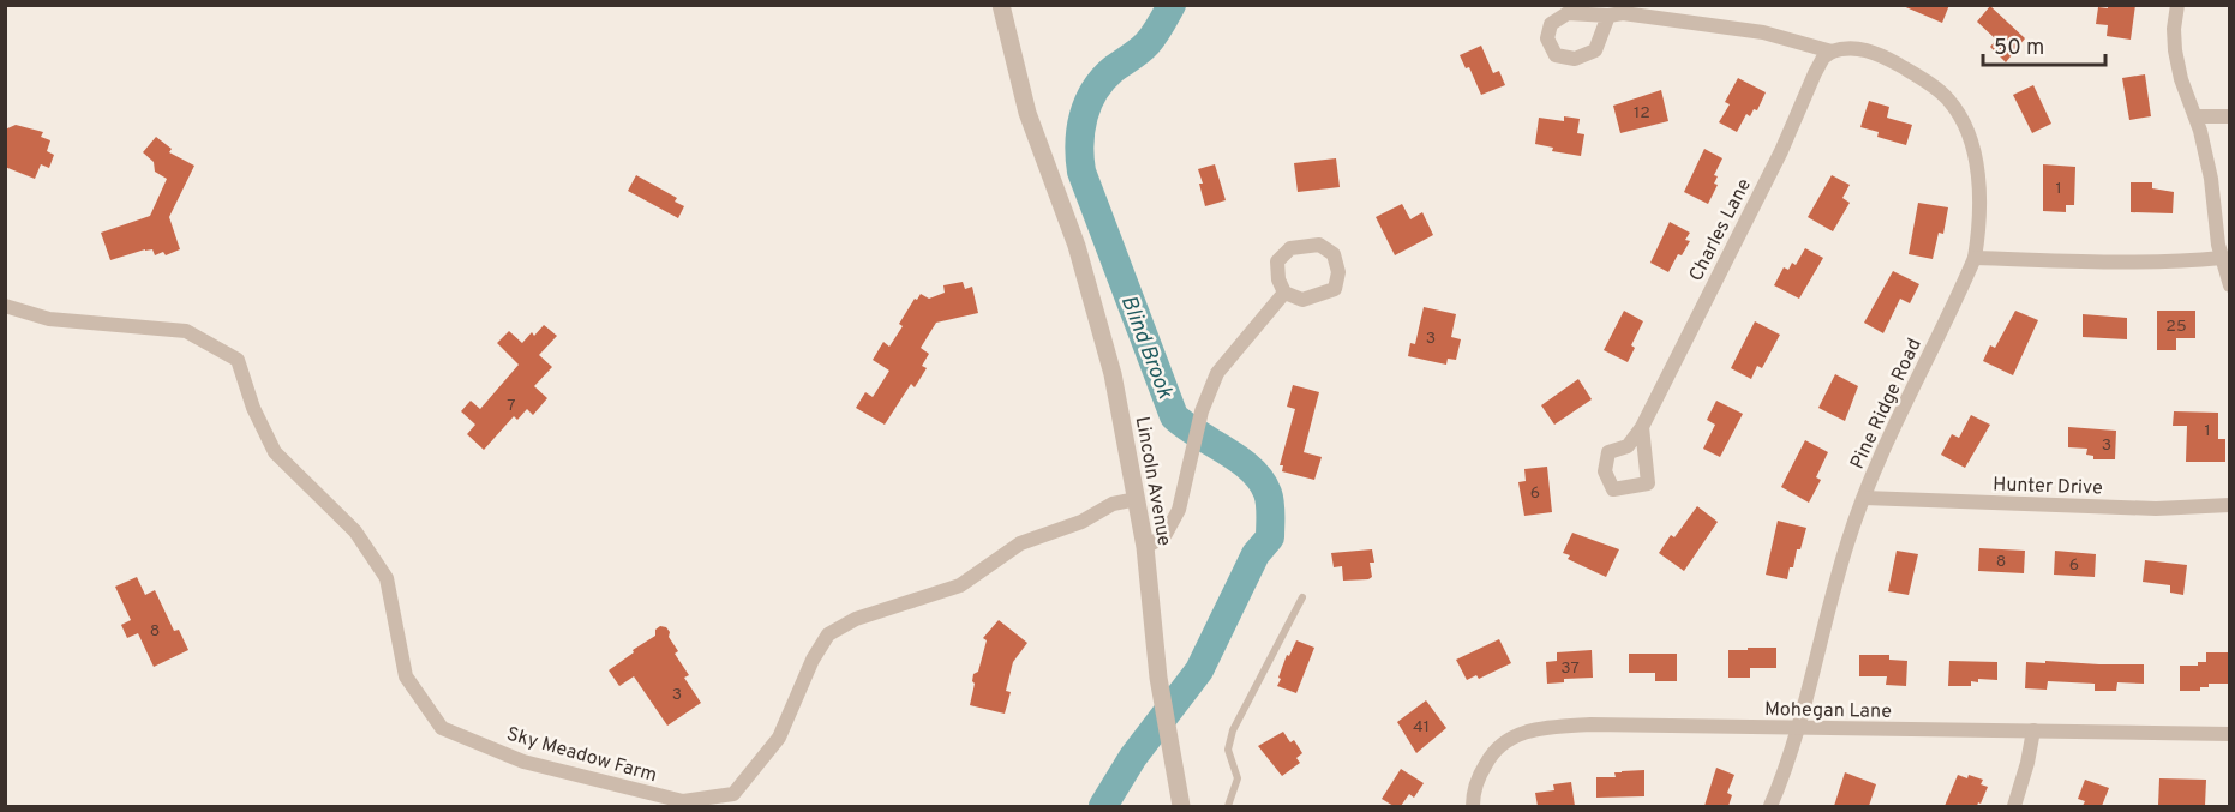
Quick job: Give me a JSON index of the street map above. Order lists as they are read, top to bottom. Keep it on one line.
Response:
{"streets":{"street":["Charles Lane","Pine Ridge Road","Lincoln Avenue","Hunter Drive","Mohegan Lane","Sky Meadow Farm"]},"crossings":[["Charles Lane","Pine Ridge Road"],["Pine Ridge Road","Hunter Drive"],["Pine Ridge Road","Mohegan Lane"],["Lincoln Avenue","Sky Meadow Farm"]],"water":["Blind Brook"],"house_numbers":["12","1","25","3","7","1","3","6","8","6","8","37","3","41"],"scale_bar":"50 m"}
